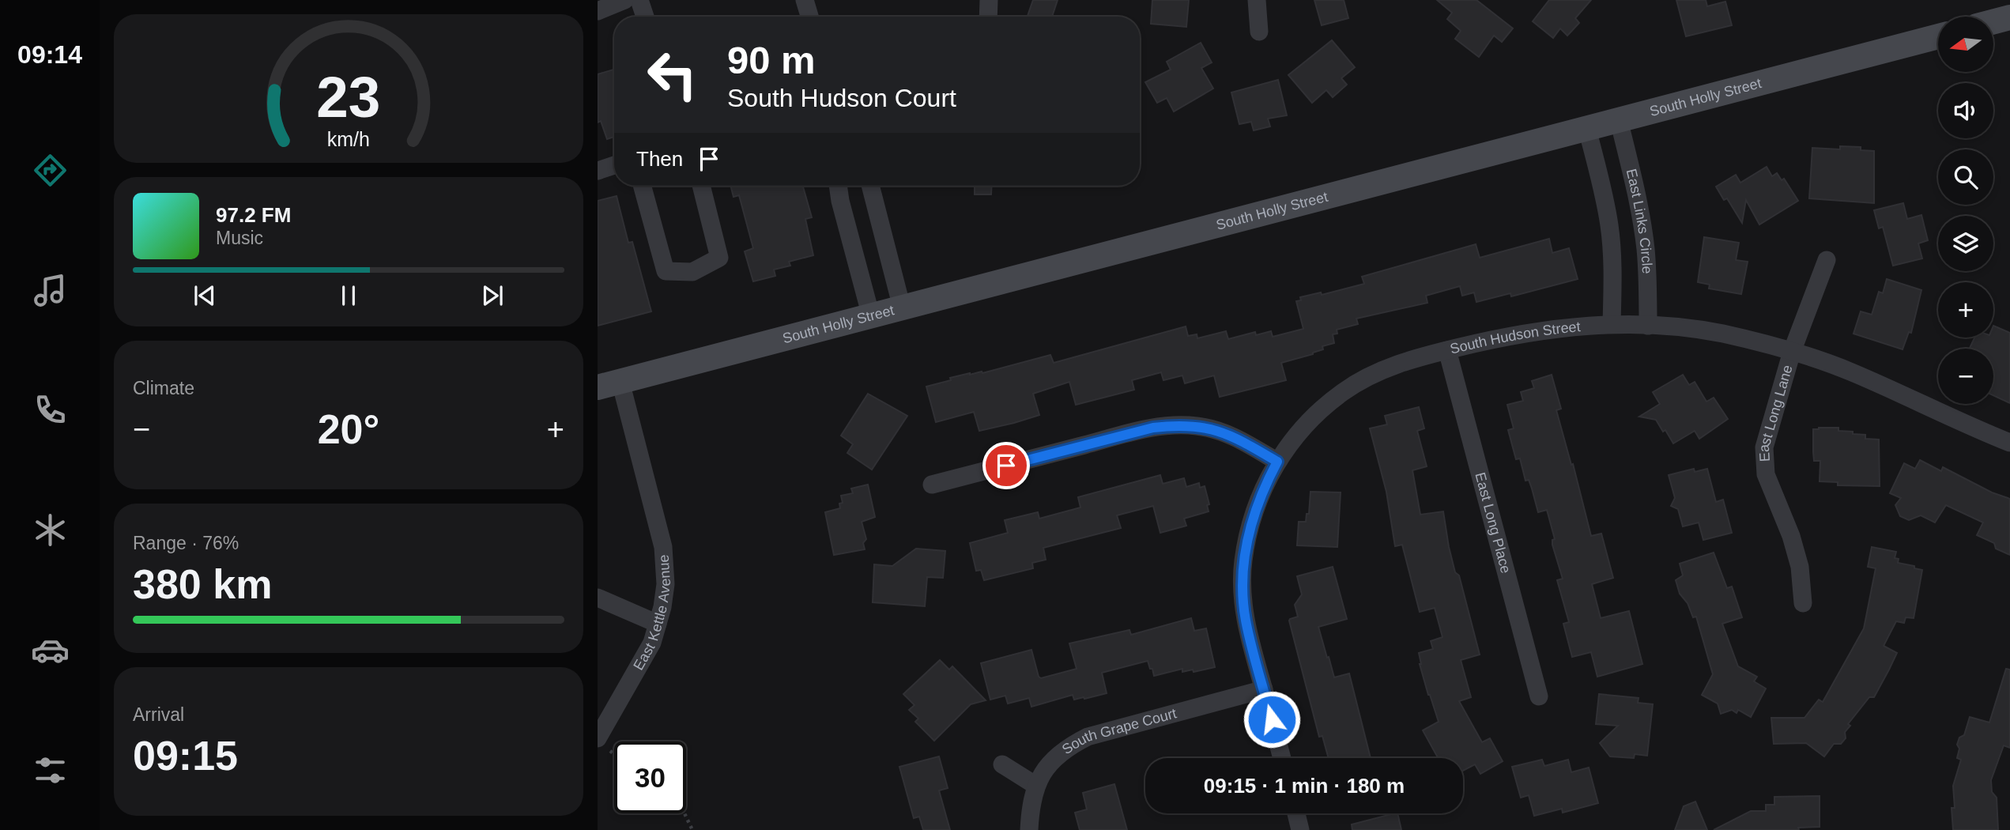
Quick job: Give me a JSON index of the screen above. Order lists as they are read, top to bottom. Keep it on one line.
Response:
{"streets":{"main road":["South Holly Street"],"street":["East Links Circle","South Hudson Street","East Long Lane","East Long Place","East Kettle Avenue","South Grape Court"]},"crossings":[["South Holly Street","East Links Circle"],["South Holly Street","East Kettle Avenue"],["East Links Circle","South Hudson Street"],["South Hudson Street","East Long Lane"],["South Hudson Street","East Long Place"]],"north":"left","page":{"tabs":"09:14","map_buttons":["+","−"],"turn":["90 m","South Hudson Court"],"then":"Then","song":["97.2 FM","Music"],"tile":["Climate",["Range · 76%","380 km"],["Arrival","09:15"]],"heat":["−","20°","+"],"limit":"30","trip":"09:15 · 1 min · 180 m","gauge":["23","km/h"]}}
